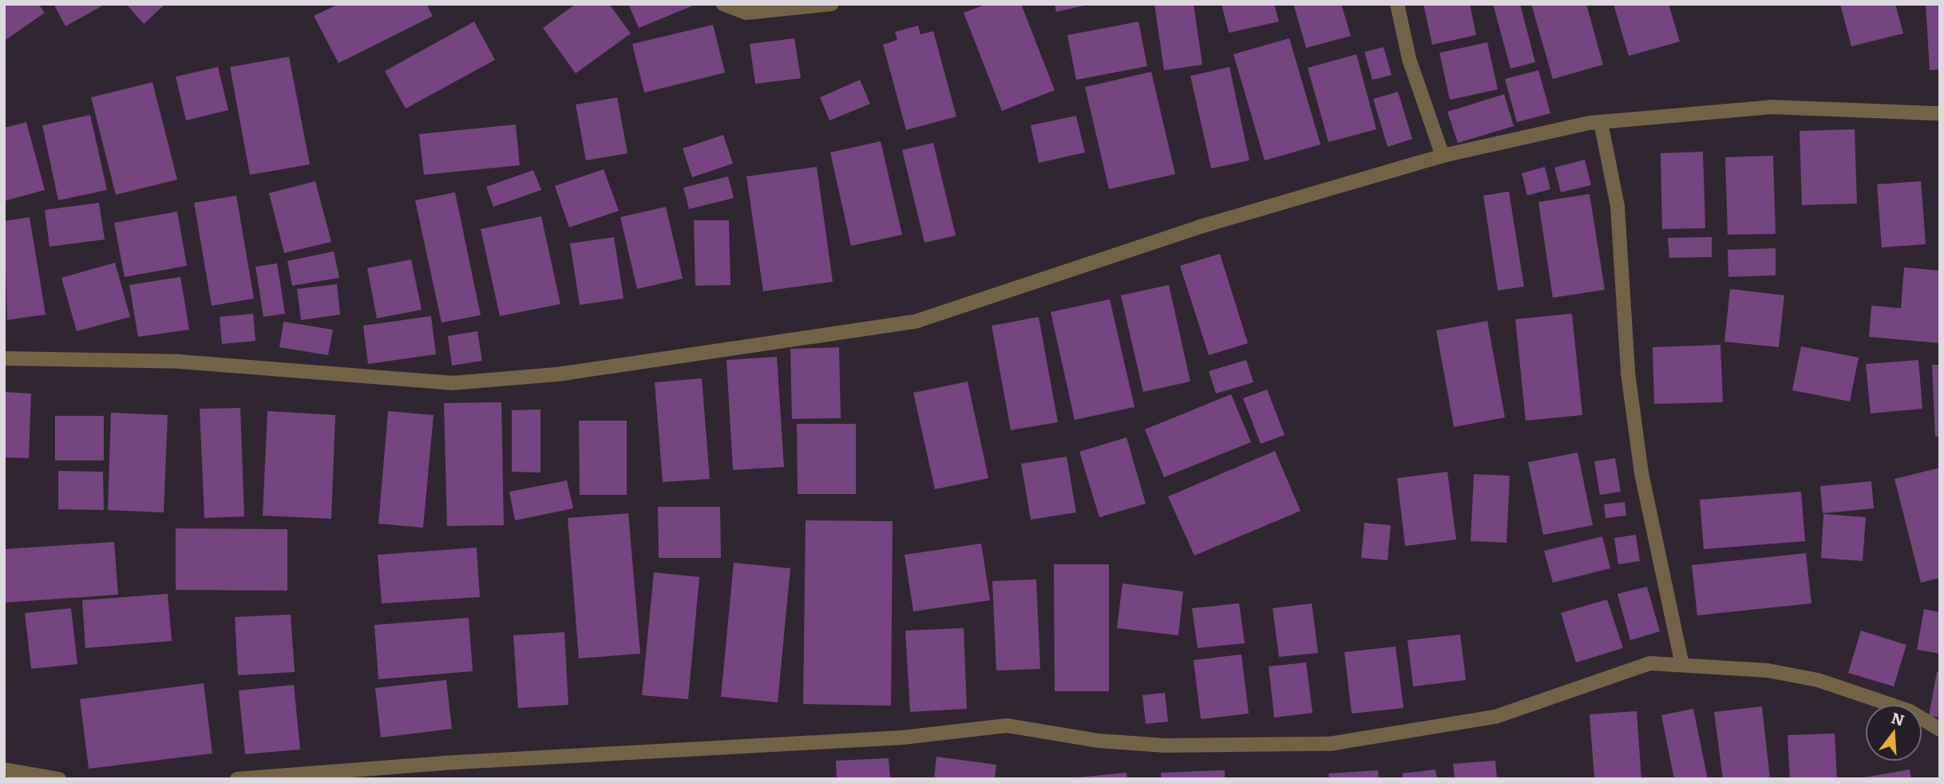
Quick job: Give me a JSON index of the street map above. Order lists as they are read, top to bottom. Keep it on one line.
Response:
{"north":"top"}
